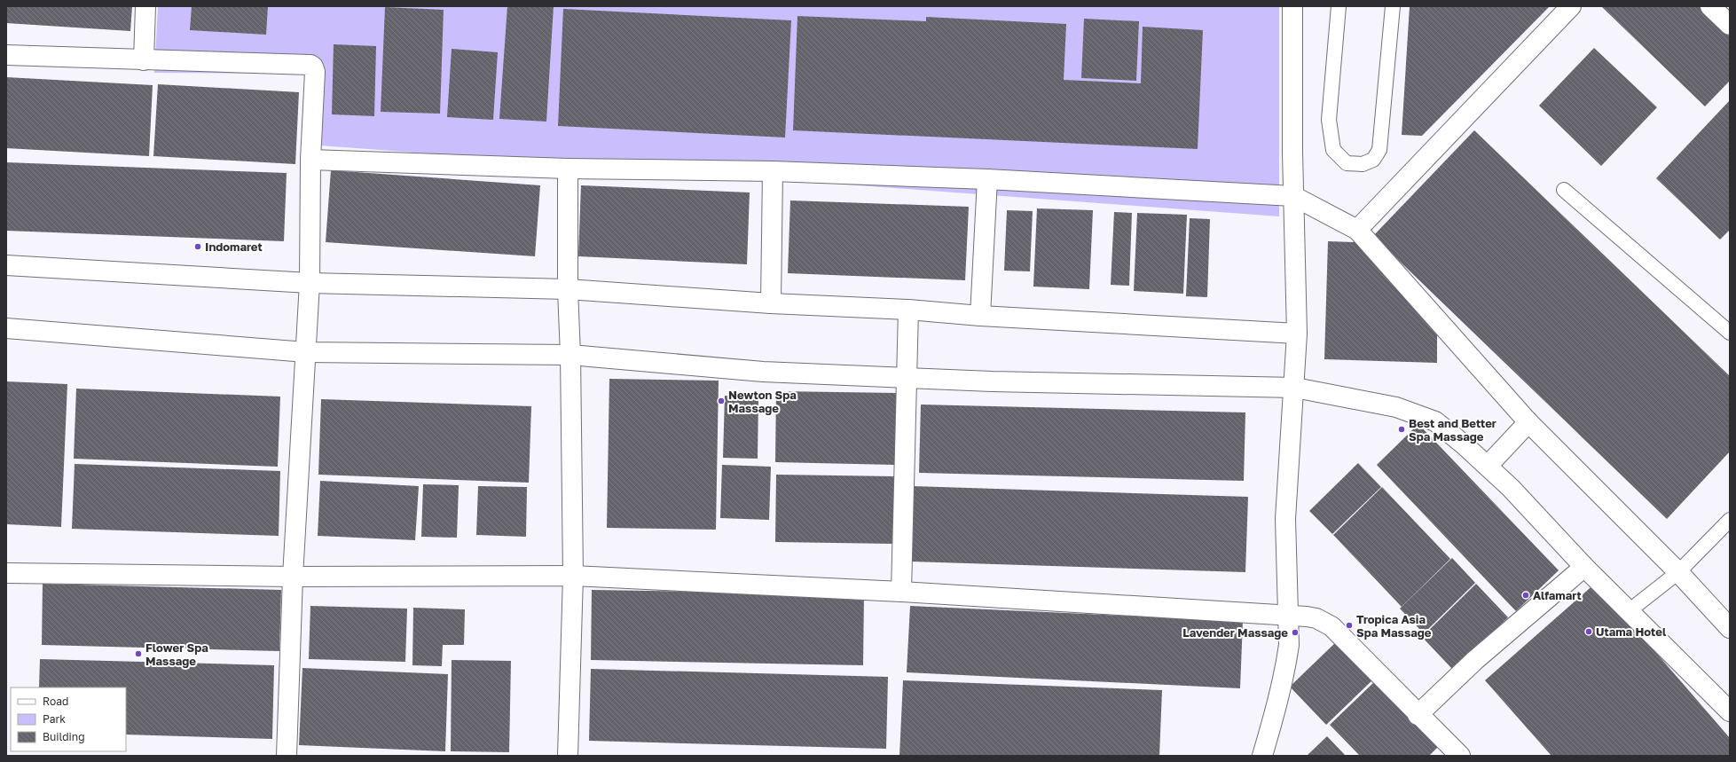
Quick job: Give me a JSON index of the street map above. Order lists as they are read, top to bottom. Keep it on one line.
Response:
{"places":["Indomaret","Newton Spa Massage","Best and Better Spa Massage","Alfamart","Tropica Asia Spa Massage","Utama Hotel","Lavender Massage","Flower Spa Massage"],"legend":["Road","Park","Building"]}
